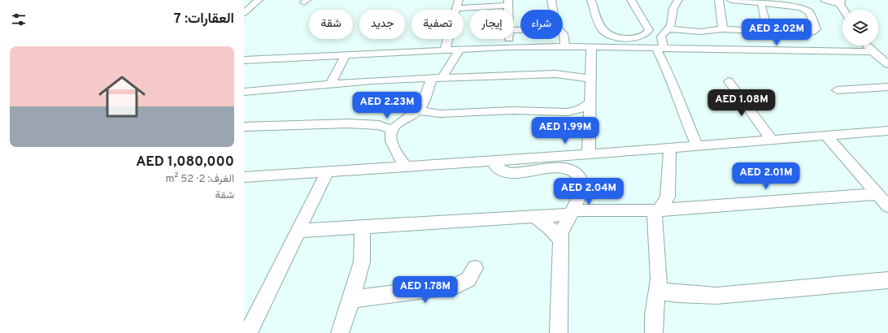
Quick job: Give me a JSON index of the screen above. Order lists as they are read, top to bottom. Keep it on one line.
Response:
{"page":{"heading":"العقارات: 7","chip":["شراء","إيجار","تصفية","جديد","شقة"],"price":["AED 2.02M","AED 1.08M","AED 2.23M","AED 1.99M","AED 2.01M","AED 2.04M","AED 1.78M"],"list":[{"name":"AED 1,080,000","note":"الغرف: 2 · 52 m² · شقة"}]}}
